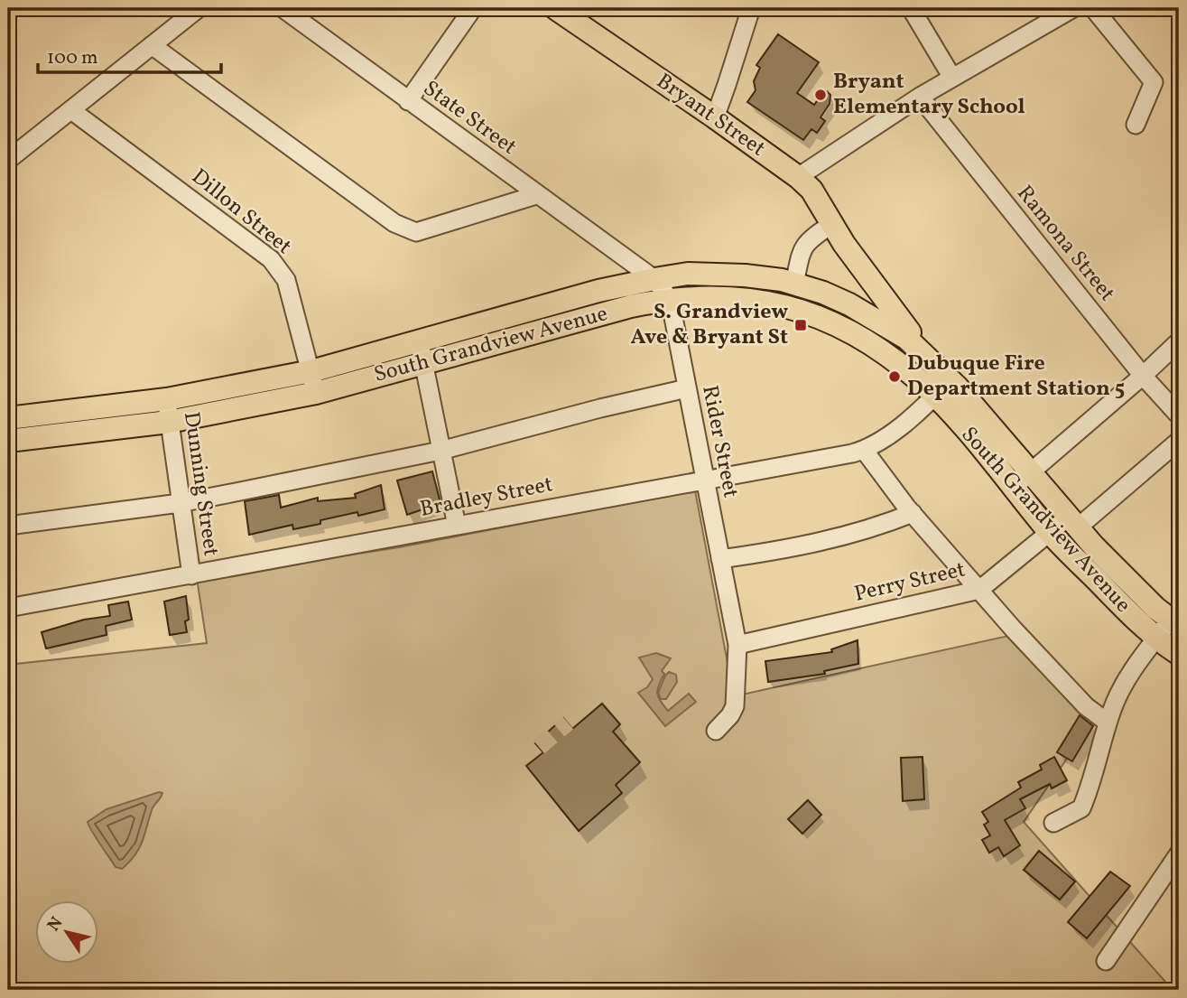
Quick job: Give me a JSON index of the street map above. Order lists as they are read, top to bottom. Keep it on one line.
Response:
{"streets":{"main road":["Bryant Street","South Grandview Avenue"],"street":["State Street","Dillon Street","Ramona Street","Rider Street","Dunning Street","Bradley Street","Perry Street"]},"crossings":[["State Street","Rider Street"],["Dillon Street","South Grandview Avenue"],["South Grandview Avenue","Rider Street"],["South Grandview Avenue","Dunning Street"],["South Grandview Avenue","Bradley Street"],["South Grandview Avenue","Perry Street"],["Rider Street","Bradley Street"],["Rider Street","Perry Street"],["Dunning Street","Bradley Street"]],"places":{"other":["Bryant Elementary School","Dubuque Fire Department Station 5"],"transit":["S. Grandview Ave & Bryant St"]},"scale_bar":"100 m","north":"top left"}
